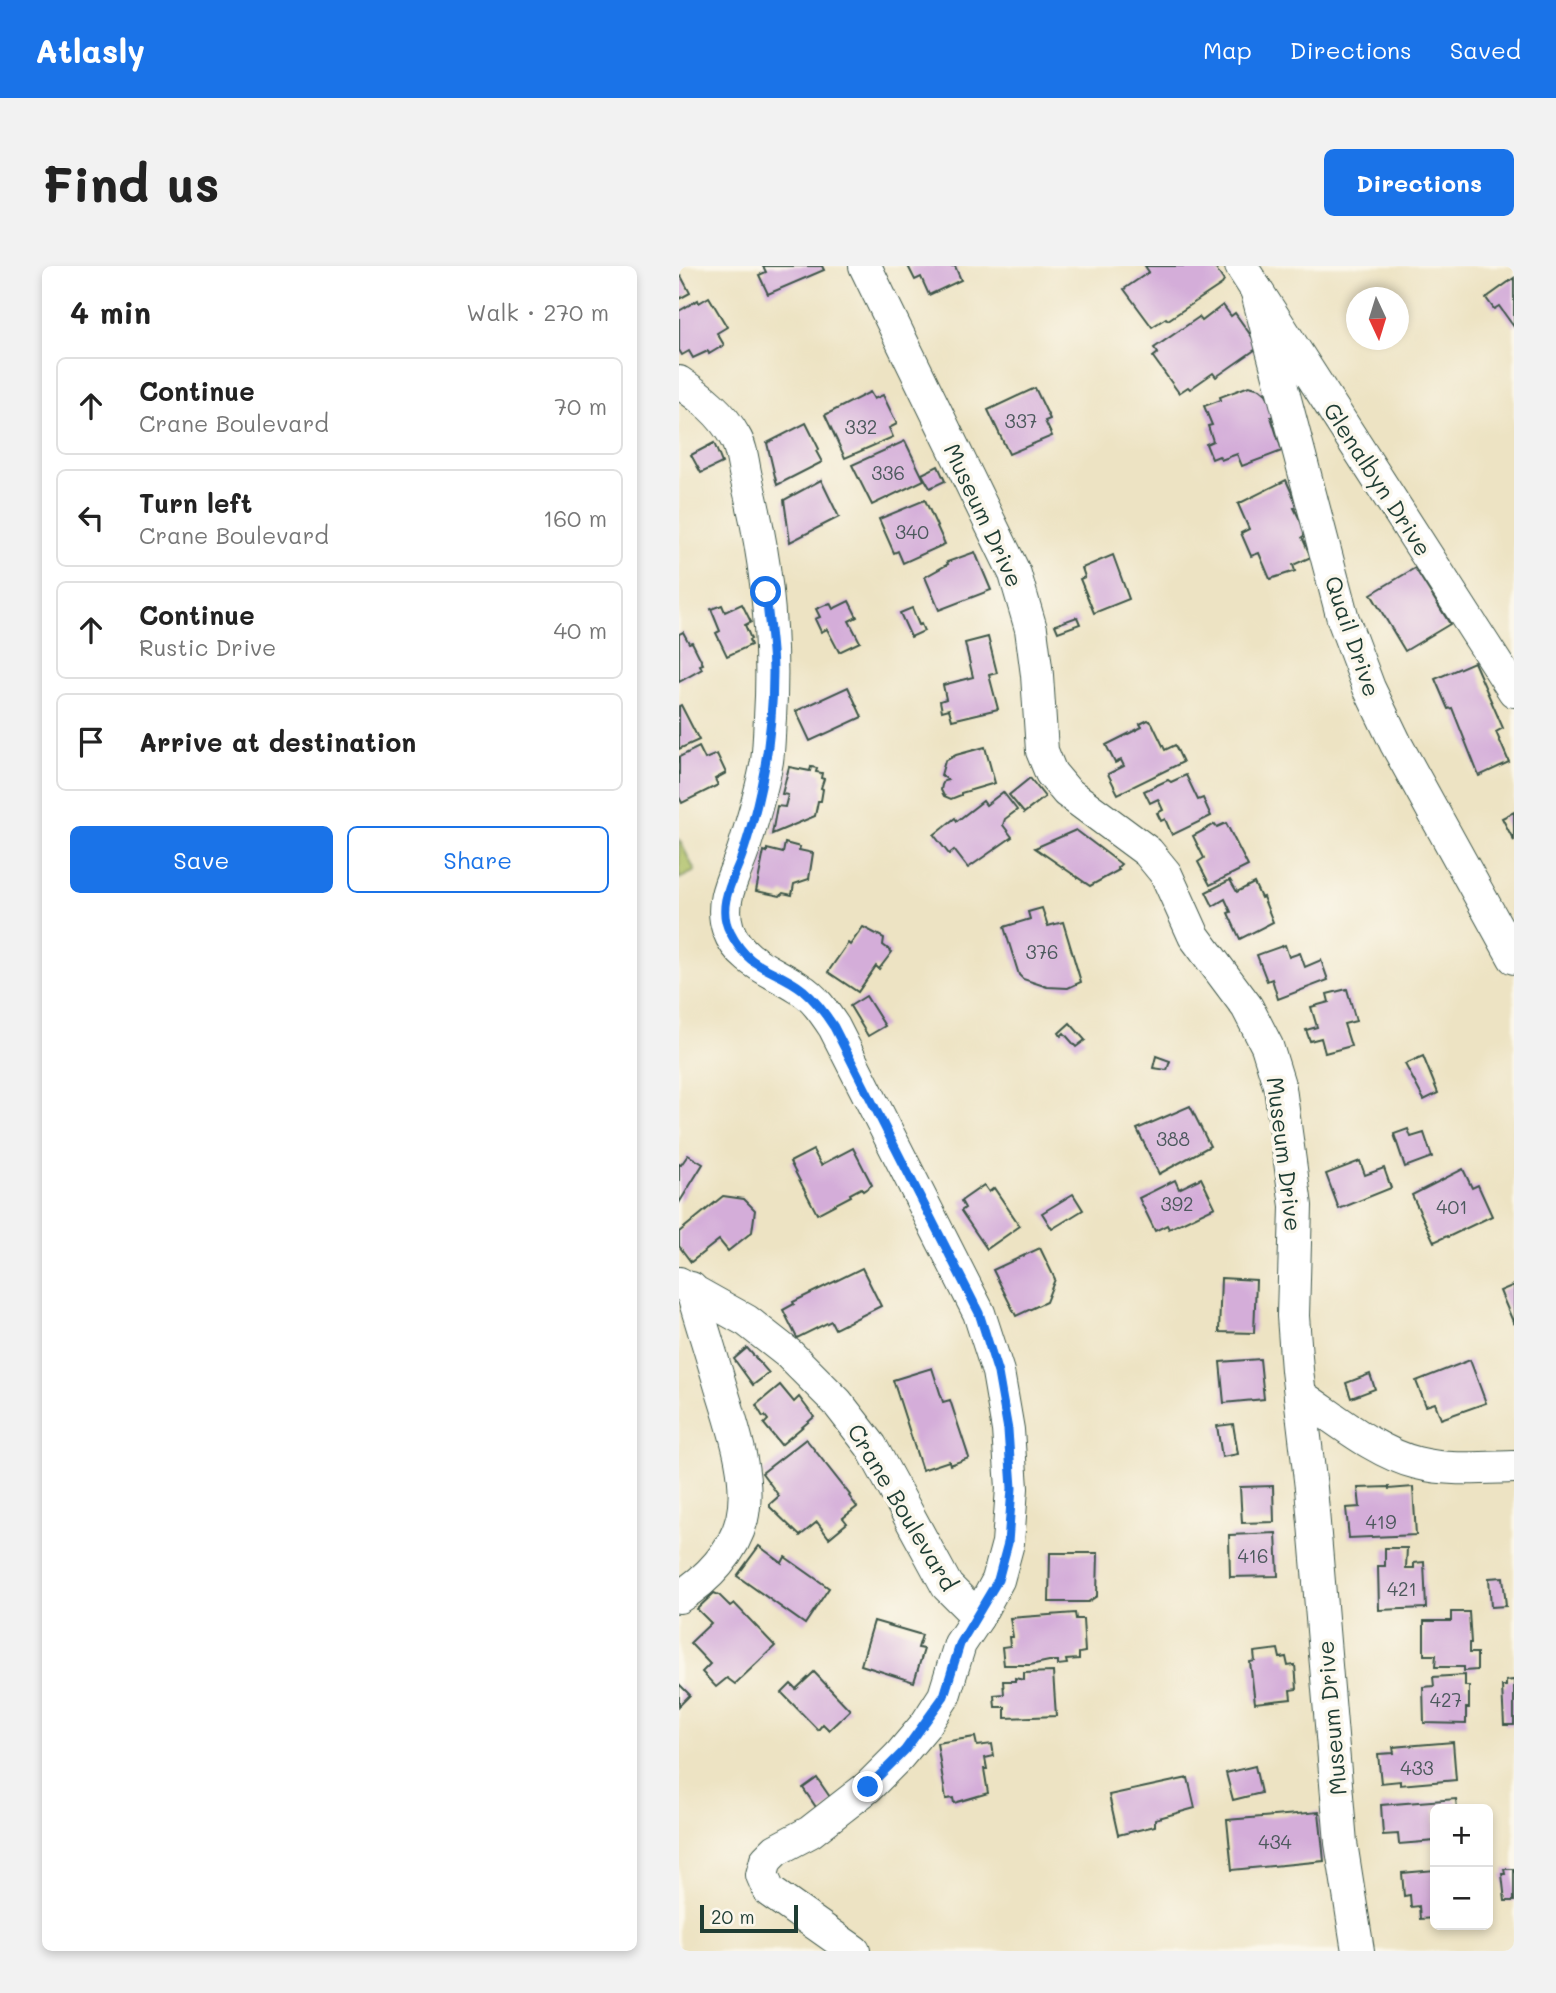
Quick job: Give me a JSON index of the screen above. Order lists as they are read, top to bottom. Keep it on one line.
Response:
{"streets":{"street":["Glenalbyn Drive","Museum Drive","Quail Drive","Crane Boulevard"]},"crossings":[["Glenalbyn Drive","Quail Drive"]],"house_numbers":["337","332","336","340","376","388","392","401","419","416","421","427","433","434"],"scale_bar":"20 m","north":"bottom","page":{"header":"Atlasly","nav":["Map","Directions","Saved"],"buttons":["Directions",["Save","Share"]],"title":"Find us","heading":["4 min","Walk · 270 m"],"list":[["Continue","Crane Boulevard","70 m"],["Turn left","Crane Boulevard","160 m"],["Continue","Rustic Drive","40 m"],"Arrive at destination"],"map_buttons":["+","−"],"scale":"20 m"}}
